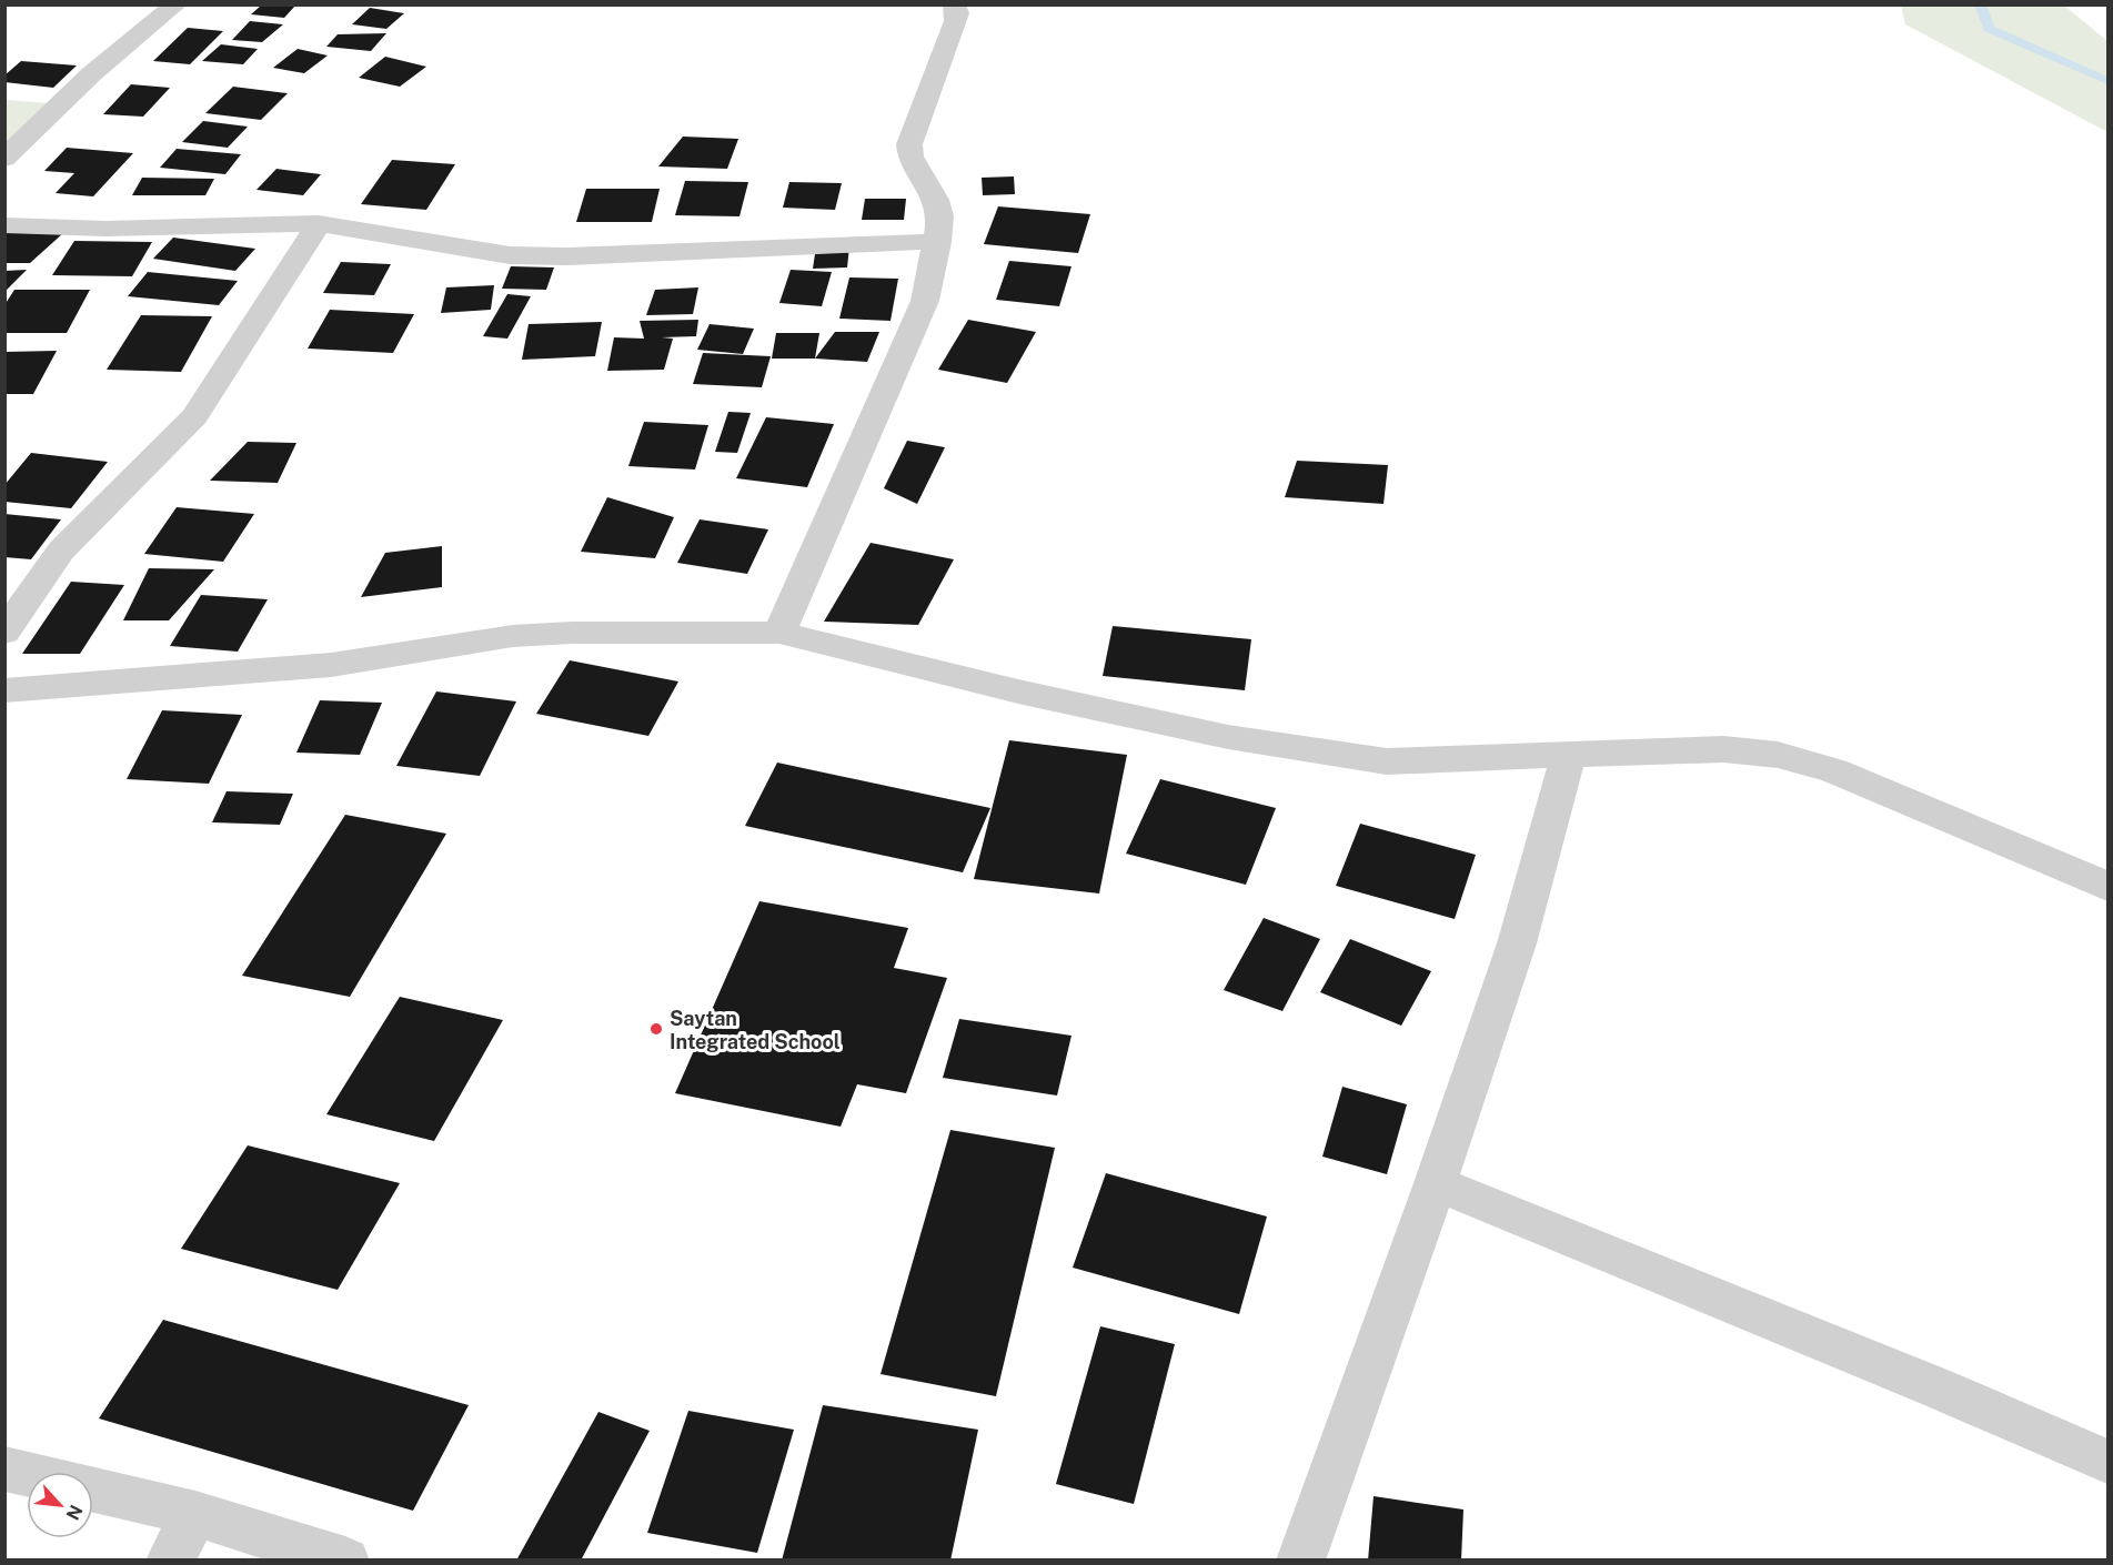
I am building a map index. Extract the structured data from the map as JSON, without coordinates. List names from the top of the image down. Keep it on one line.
{"places":["Saytan Integrated School"],"north":"bottom right"}
